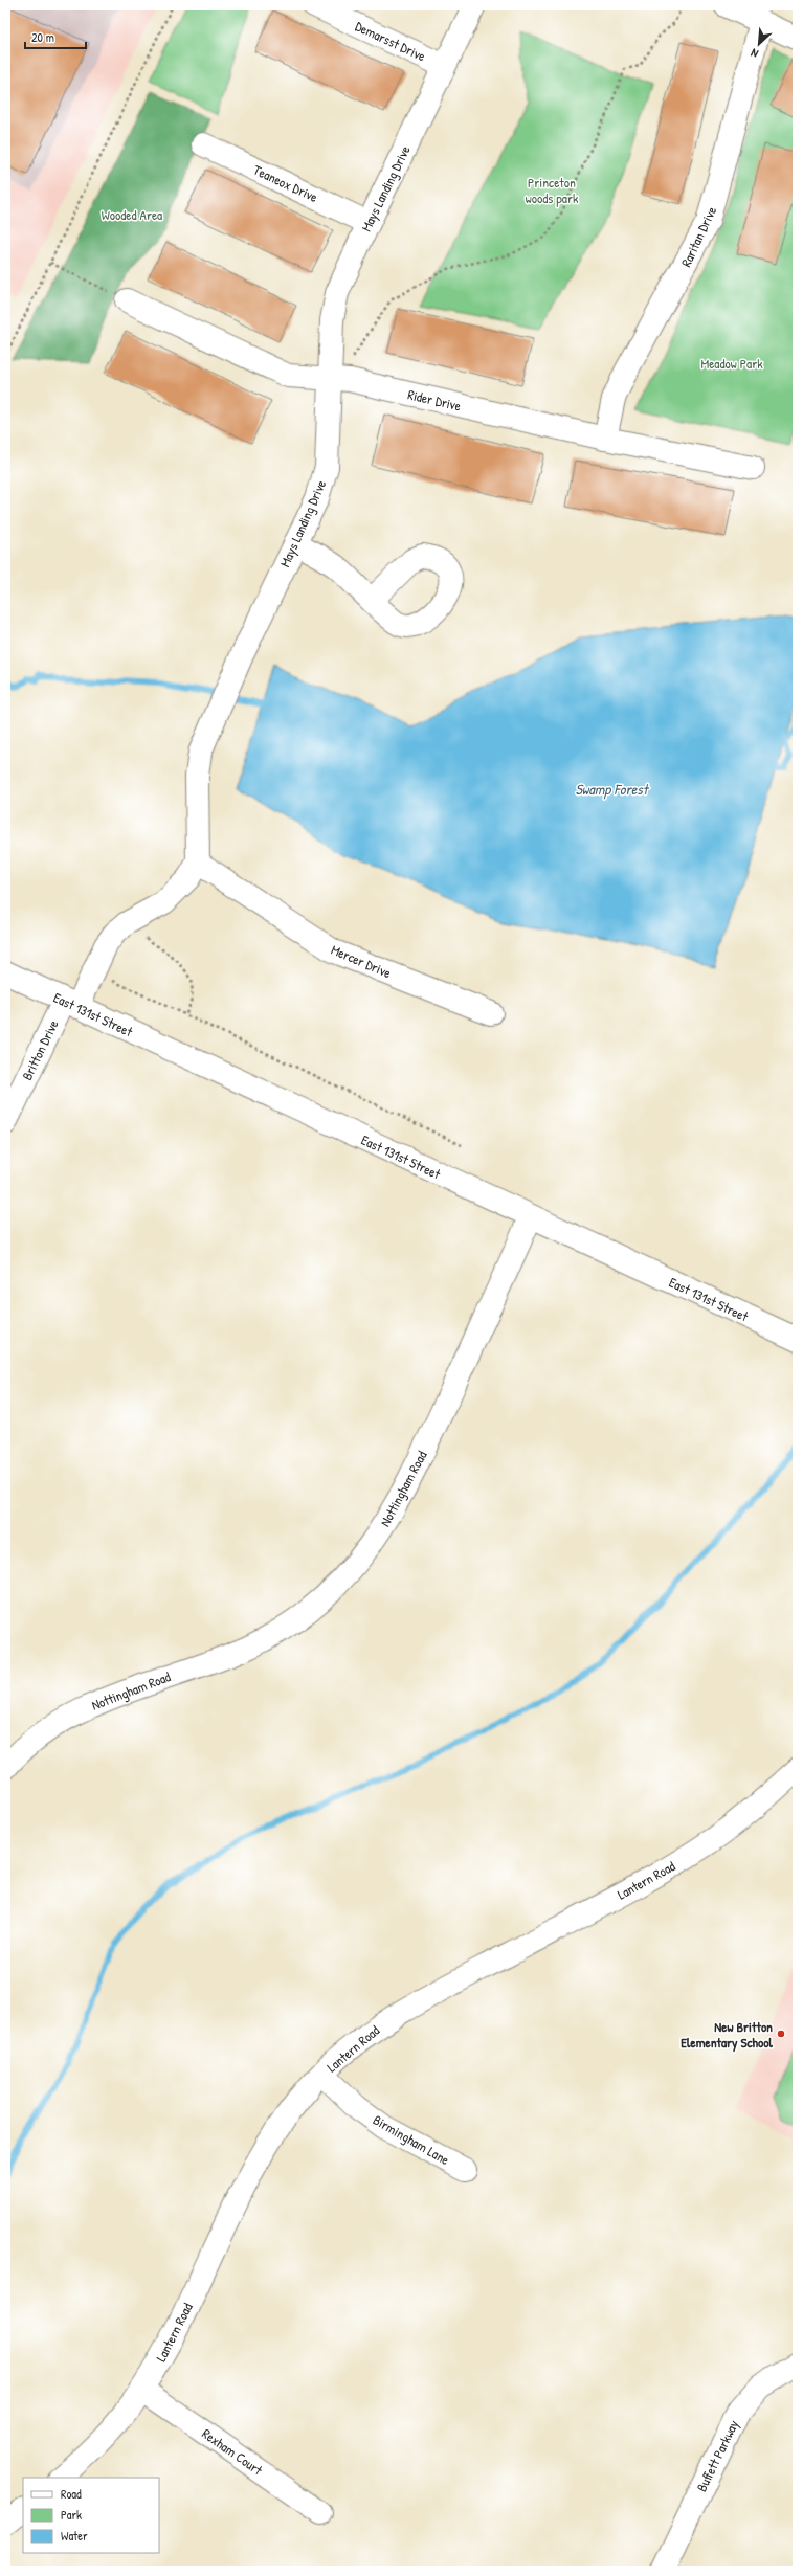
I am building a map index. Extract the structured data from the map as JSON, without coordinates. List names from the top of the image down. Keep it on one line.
{"streets":{"street":["Demarsst Drive","Teaneox Drive","Mays Landing Drive","Raritan Drive","Rider Drive","Mercer Drive","East 131st Street","Britton Drive","Nottingham Road","Lantern Road","Birmingham Lane","Rexham Court","Buffett Parkway"]},"crossings":[["Demarsst Drive","Mays Landing Drive"],["Teaneox Drive","Mays Landing Drive"],["Mays Landing Drive","Rider Drive"],["Mays Landing Drive","Mercer Drive"],["Raritan Drive","Rider Drive"],["East 131st Street","Britton Drive"],["East 131st Street","Nottingham Road"],["Lantern Road","Birmingham Lane"],["Lantern Road","Rexham Court"]],"water":["Swamp Forest"],"parks":["Princeton woods park","Wooded Area","Meadow Park"],"places":["New Britton Elementary School"],"legend":["Road","Park","Water"],"scale_bar":"20 m","north":"bottom left"}
